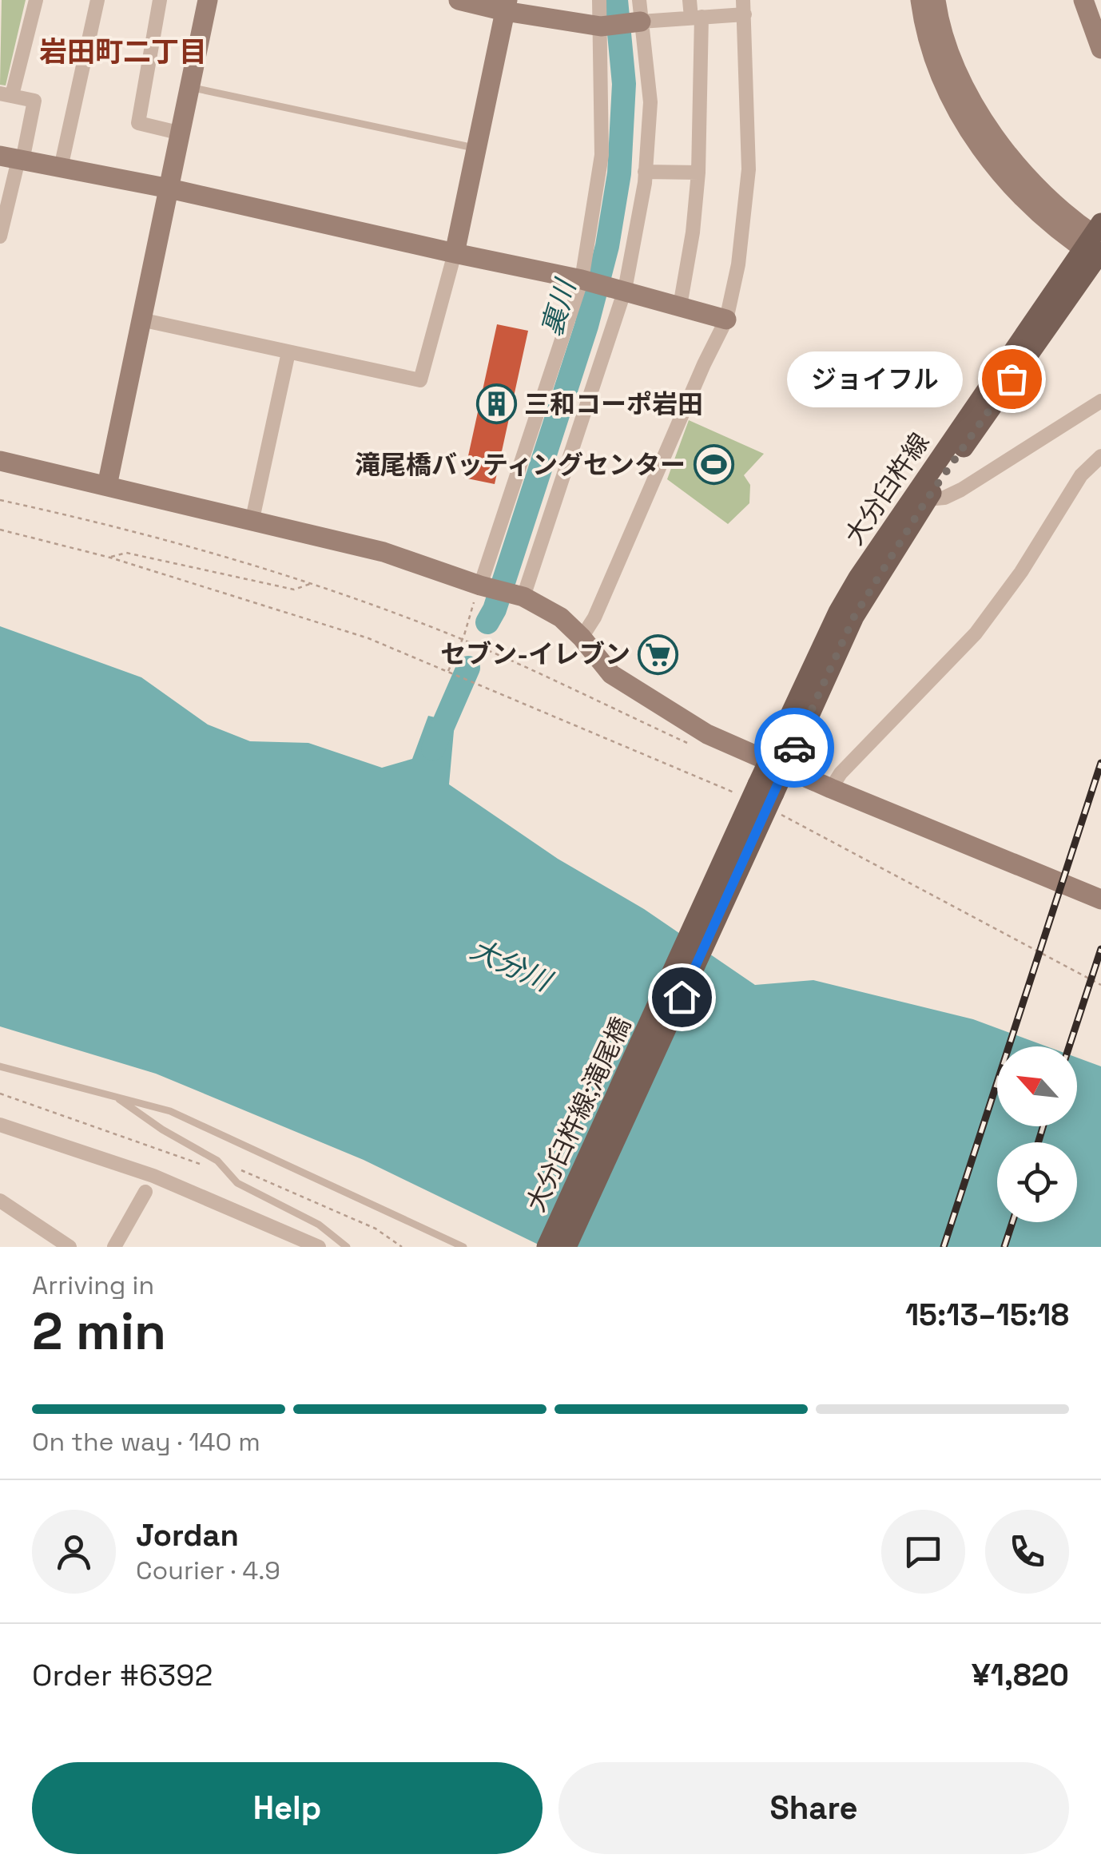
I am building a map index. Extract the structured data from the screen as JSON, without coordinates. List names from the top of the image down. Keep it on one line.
{"streets":{"main road":["大分臼杵線","大分臼杵線;滝尾橋"]},"districts":["岩田町二丁目"],"water":["裏川","大分川"],"places":{"other":["ジョイフル"],"building":["三和コーポ岩田"],"sports":["滝尾橋バッティングセンター"],"supermarket":["セブン-イレブン"]},"north":"top left","page":{"bubble":"ジョイフル","heading":["2 min","Arriving in","15:13–15:18"],"panel":["Jordan","Courier · 4.9","Order #6392","¥1,820"],"bar":"On the way · 140 m","buttons":["Help","Share"]}}
